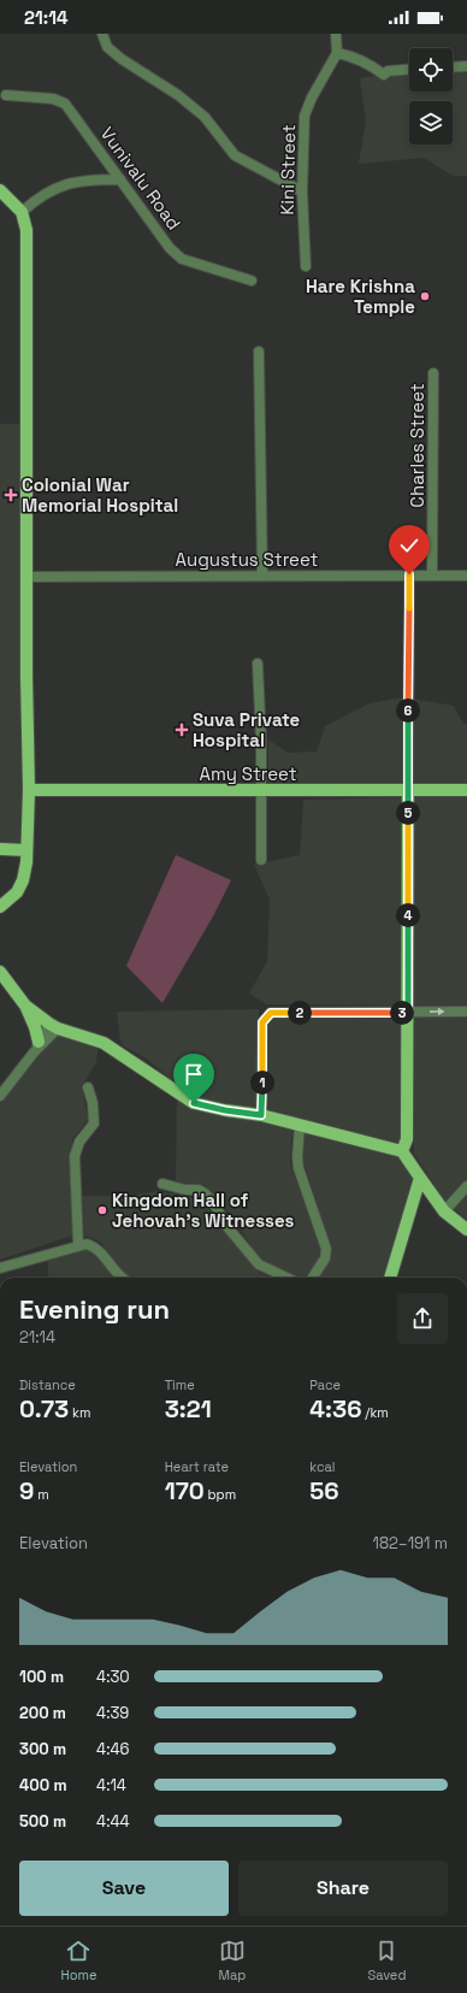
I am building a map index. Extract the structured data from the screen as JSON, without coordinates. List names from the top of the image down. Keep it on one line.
{"streets":{"main road":["Amy Street"],"street":["Kini Street","Vunivalu Road","Charles Street","Augustus Street"]},"crossings":[["Charles Street","Augustus Street"]],"places":{"other":["Hare Krishna Temple","Kingdom Hall of Jehovah's Witnesses"],"health":["Colonial War Memorial Hospital","Suva Private Hospital"]},"page":{"status":"21:14","pins":["6","5","4","2","3","1"],"heading":["Evening run","21:14"],"stats":[["Distance","0.73 km"],["Time","3:21"],["Pace","4:36 /km"],["Elevation","9 m"],["Heart rate","170 bpm"],["kcal","56"]],"chart":["Elevation","182–191 m"],"list":[{"name":"100 m","note":"4:30"},{"name":"200 m","note":"4:39"},{"name":"300 m","note":"4:46"},{"name":"400 m","note":"4:14"},{"name":"500 m","note":"4:44"}],"buttons":["Save","Share"],"tabs":["Home","Map","Saved"]}}
